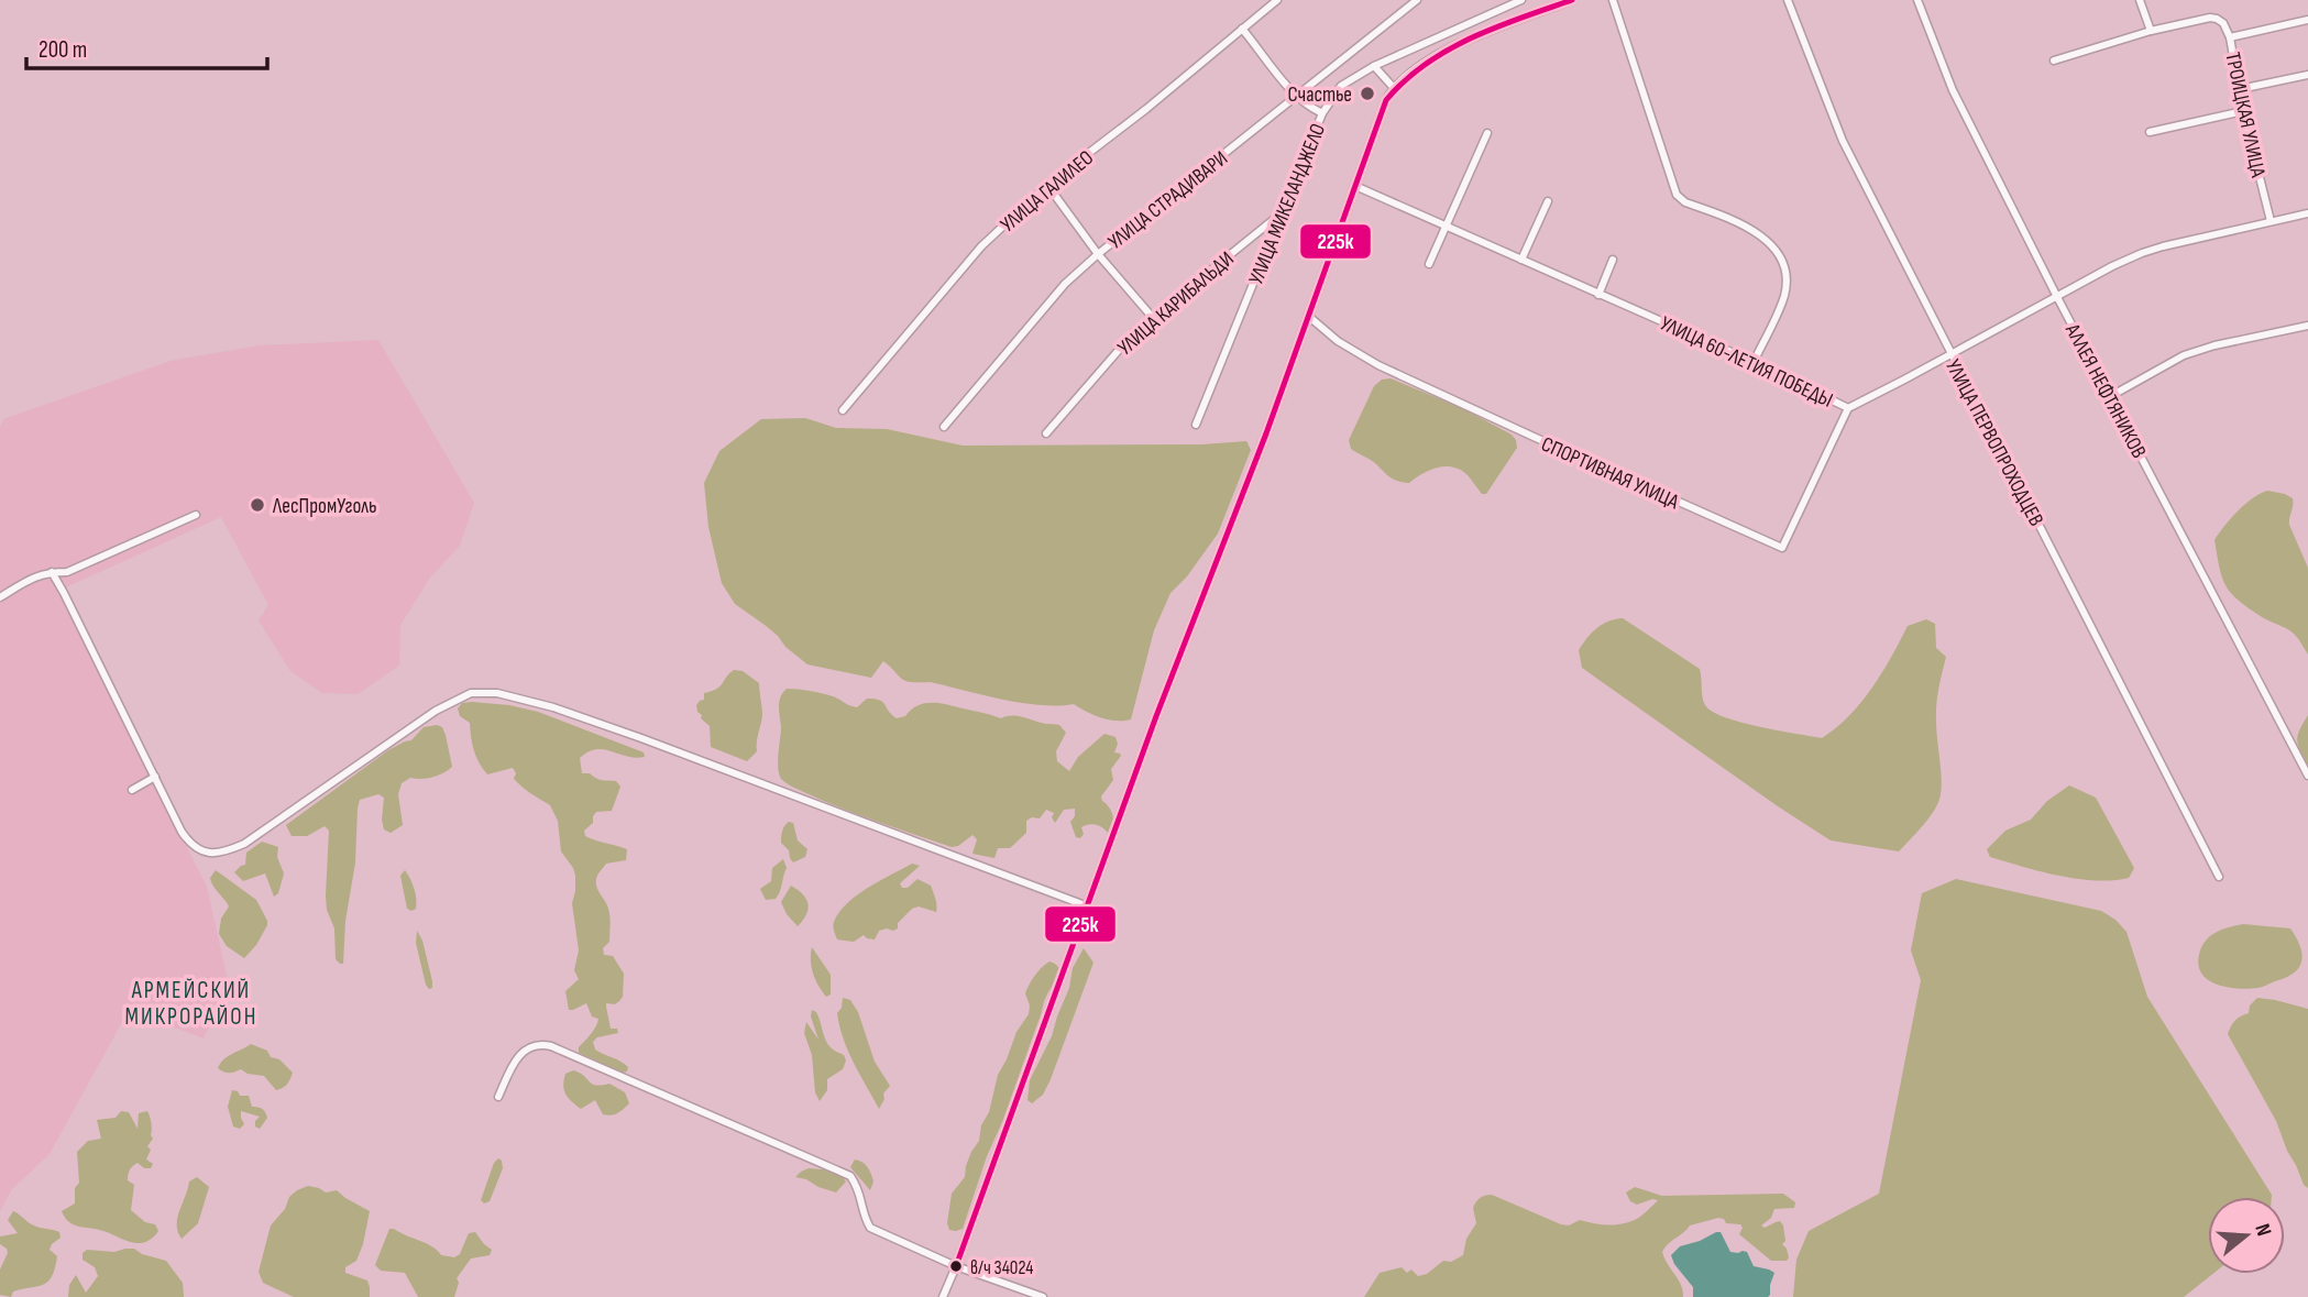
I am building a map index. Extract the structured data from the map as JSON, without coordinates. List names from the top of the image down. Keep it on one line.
{"streets":{"street":["ТРОИЦКАЯ УЛИЦА","УЛИЦА ГАЛИЛЕО","УЛИЦА СТРАДИВАРИ","УЛИЦА МИКЕЛАНДЖЕЛО","УЛИЦА КАРИБАЛЬДИ","УЛИЦА 60-ЛЕТИЯ ПОБЕДЫ","АЛЛЕЯ НЕФТЯНИКОВ","УЛИЦА ПЕРВОПРОХОДЦЕВ","СПОРТИВНАЯ УЛИЦА"]},"crossings":[["ТРОИЦКАЯ УЛИЦА","УЛИЦА 60-ЛЕТИЯ ПОБЕДЫ"],["УЛИЦА МИКЕЛАНДЖЕЛО","УЛИЦА КАРИБАЛЬДИ"],["УЛИЦА 60-ЛЕТИЯ ПОБЕДЫ","АЛЛЕЯ НЕФТЯНИКОВ"],["УЛИЦА 60-ЛЕТИЯ ПОБЕДЫ","УЛИЦА ПЕРВОПРОХОДЦЕВ"],["УЛИЦА 60-ЛЕТИЯ ПОБЕДЫ","СПОРТИВНАЯ УЛИЦА"]],"districts":["АРМЕЙСКИЙ МИКРОРАЙОН"],"places":["Счастье","ЛесПромУголь","в/ч 34024"],"lines":["transit line 225к"],"scale_bar":"200 m","north":"right"}
